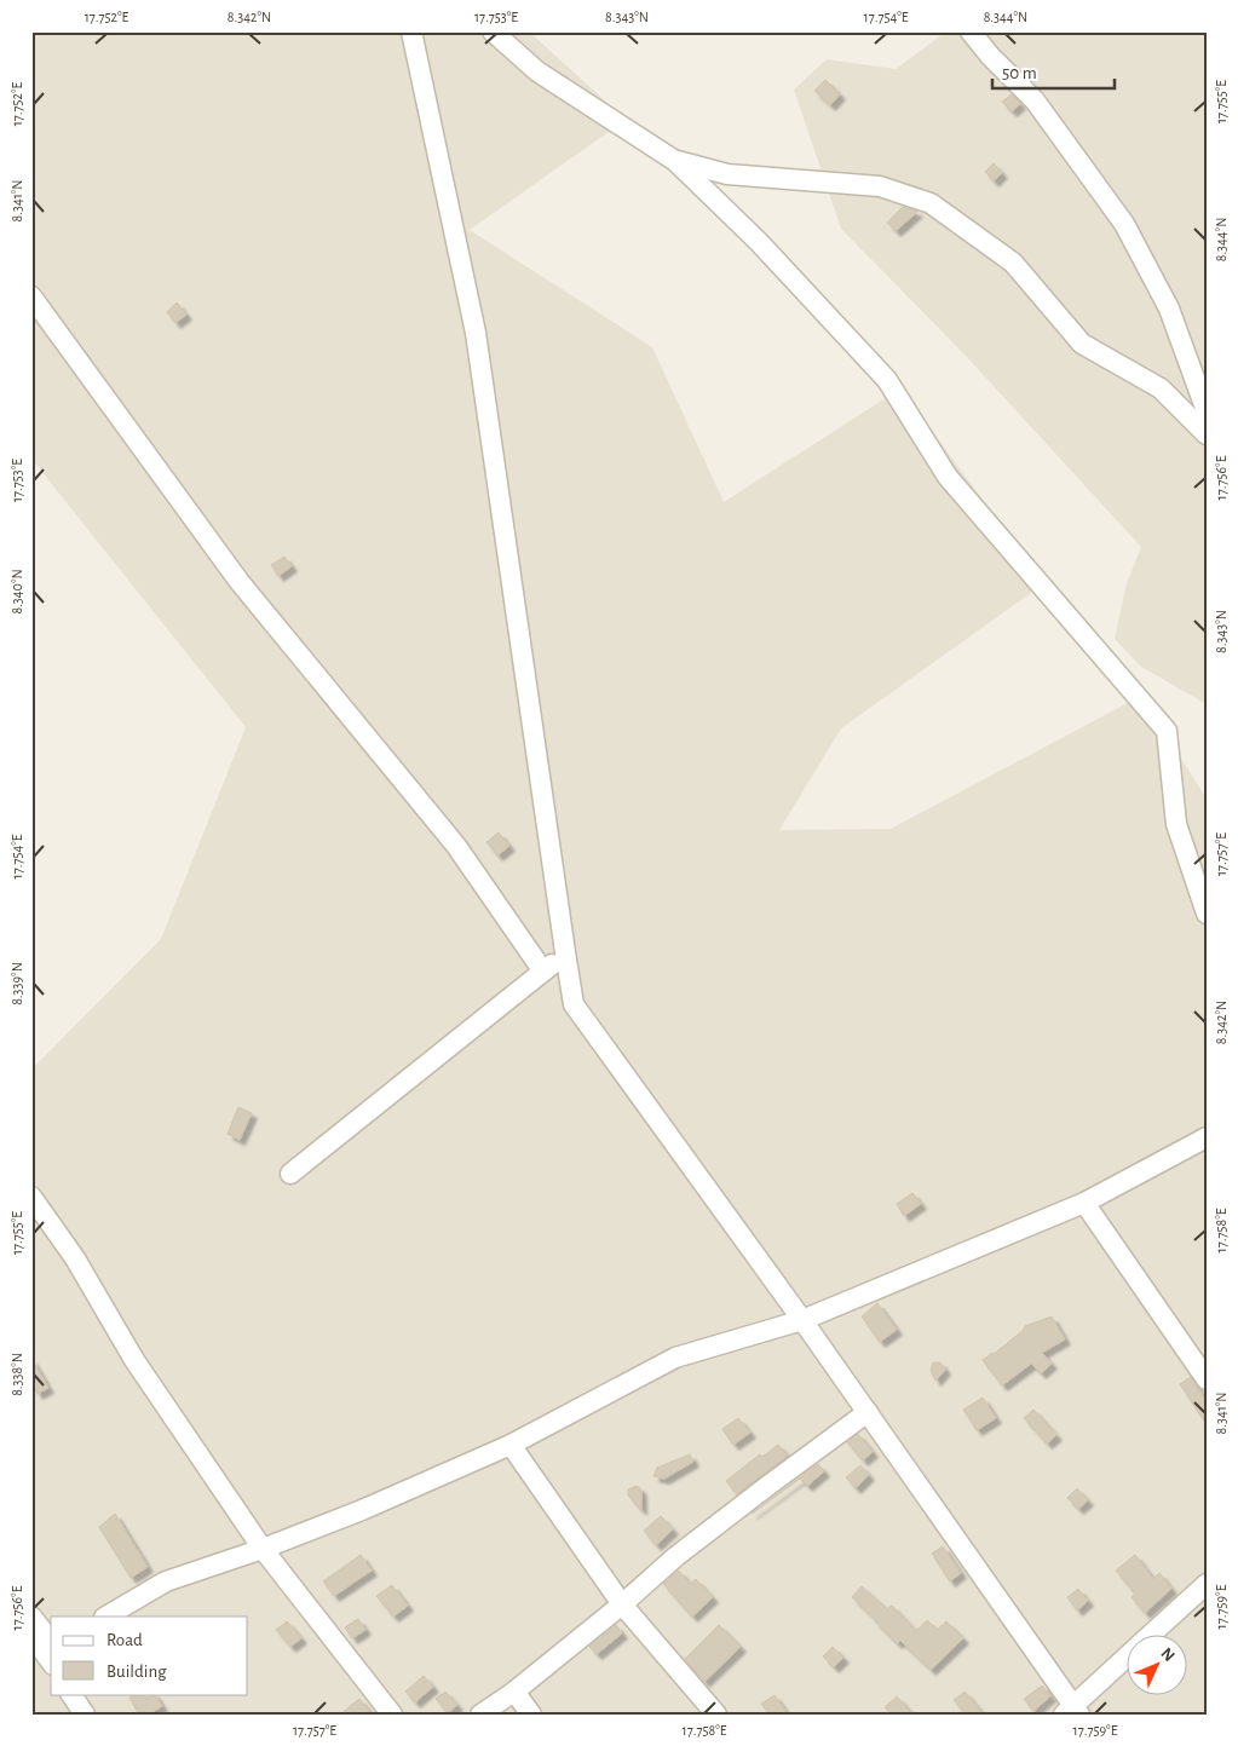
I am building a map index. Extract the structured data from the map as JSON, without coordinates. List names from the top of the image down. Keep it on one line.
{"legend":["Road","Building"],"scale_bar":"50 m","north":"top right","coordinates":["17.752°E","8.342°N","17.753°E","8.343°N","17.754°E","8.344°N","17.755°E","8.341°N","17.756°E","8.340°N","17.757°E","8.339°N","17.758°E","8.338°N","17.759°E"]}
